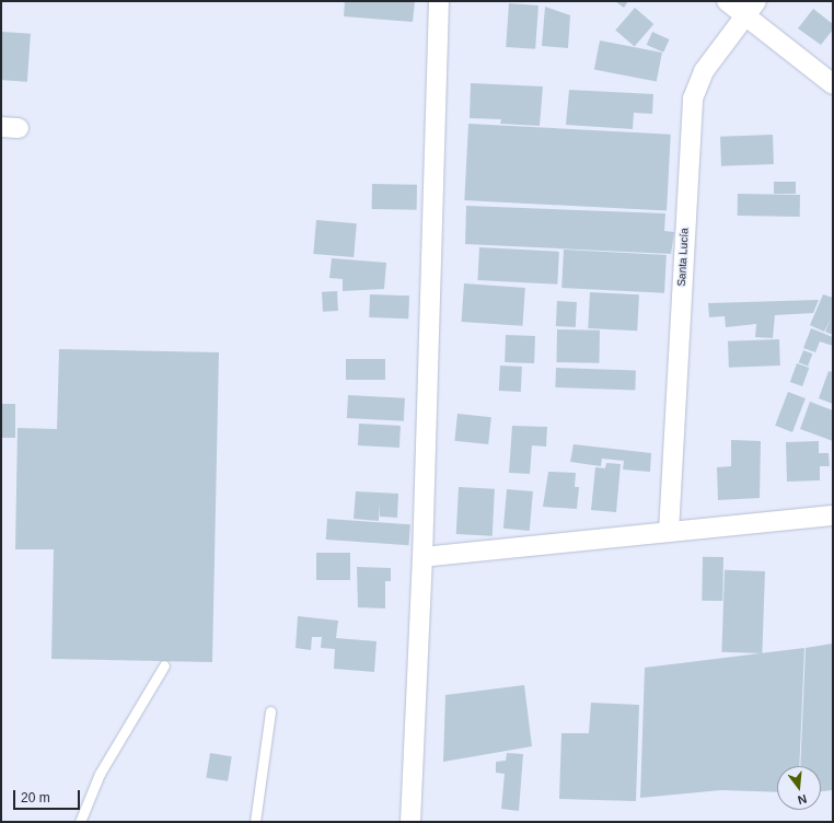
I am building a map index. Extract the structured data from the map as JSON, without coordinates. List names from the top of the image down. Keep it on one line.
{"streets":{"street":["Santa Lucía"]},"scale_bar":"20 m","north":"bottom"}
